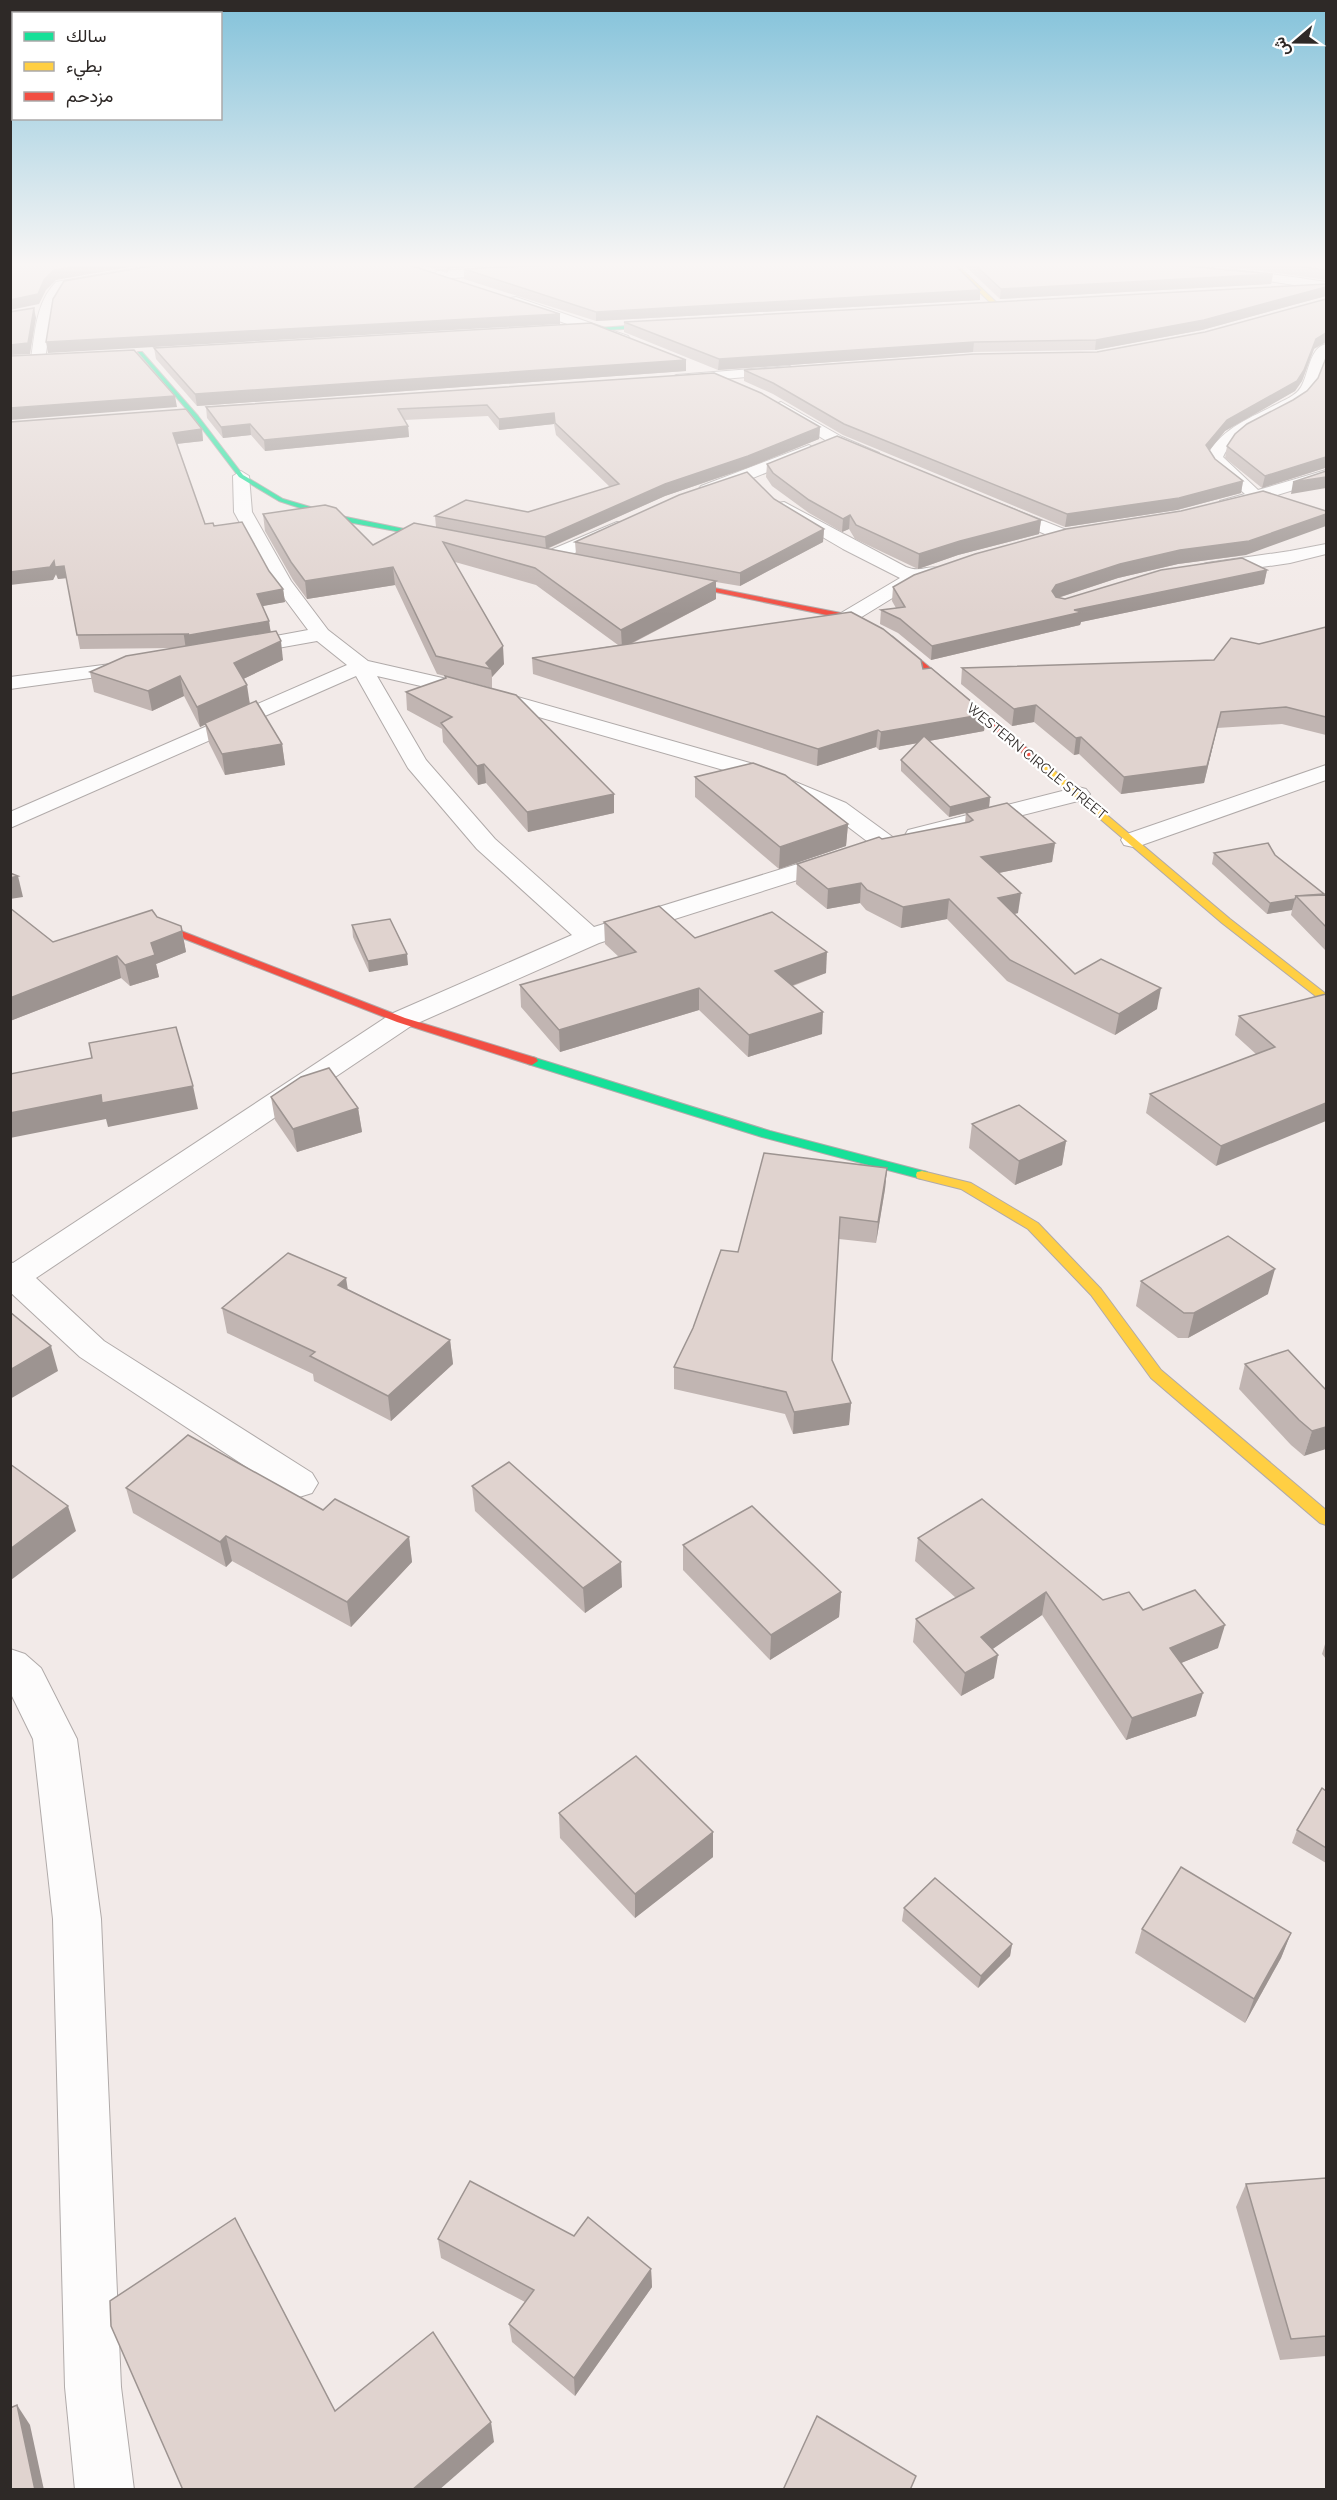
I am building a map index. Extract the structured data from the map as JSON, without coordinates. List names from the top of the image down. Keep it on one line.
{"streets":{"street":["WESTERN CIRCLE STREET"]},"legend":["سالك","بطيء","مزدحم"],"north":"left"}
